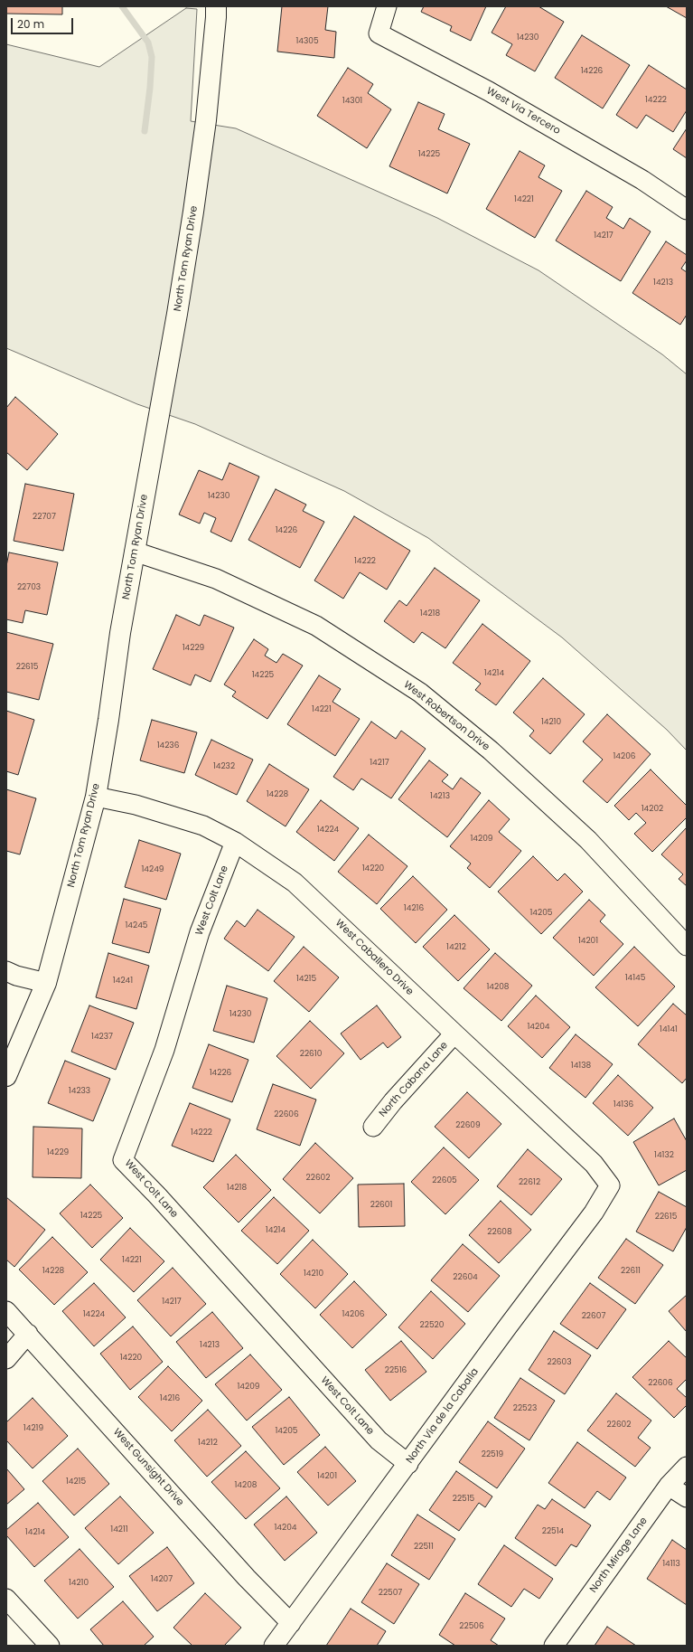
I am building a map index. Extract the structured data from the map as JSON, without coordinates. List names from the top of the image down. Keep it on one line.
{"streets":{"street":["West Via Tercero","North Tom Ryan Drive","West Robertson Drive","West Colt Lane","West Caballero Drive","North Cabana Lane","North Via de la Caballa","West Gunsight Drive","North Mirage Lane"]},"crossings":[["North Tom Ryan Drive","West Robertson Drive"],["North Tom Ryan Drive","West Caballero Drive"],["West Colt Lane","West Caballero Drive"],["West Colt Lane","North Via de la Caballa"],["West Caballero Drive","North Cabana Lane"],["West Caballero Drive","North Via de la Caballa"],["North Via de la Caballa","West Gunsight Drive"]],"house_numbers":["14230","14305","14226","14222","14301","14225","14221","14217","14213","14230","22707","14226","14222","22703","14218","14229","22615","14214","14225","14221","14210","14236","14206","14217","14232","14228","14213","14202","14224","14209","14220","14249","14216","14205","14245","14201","14212","14145","14215","14241","14208","14230","14204","14141","14237","22610","14138","14226","14233","14136","22606","22609","14222","14229","14132","22602","22605","22612","14218","22601","14225","22615","14214","22608","14221","14228","22611","14210","22604","14217","14224","14206","22607","22520","14213","14220","22603","22516","22606","14209","14216","22523","22602","14219","14205","14212","22519","14201","14215","14208","22515","14204","14211","22514","14214","22511","14113","14207","14210","22507","22506"],"scale_bar":"20 m"}
